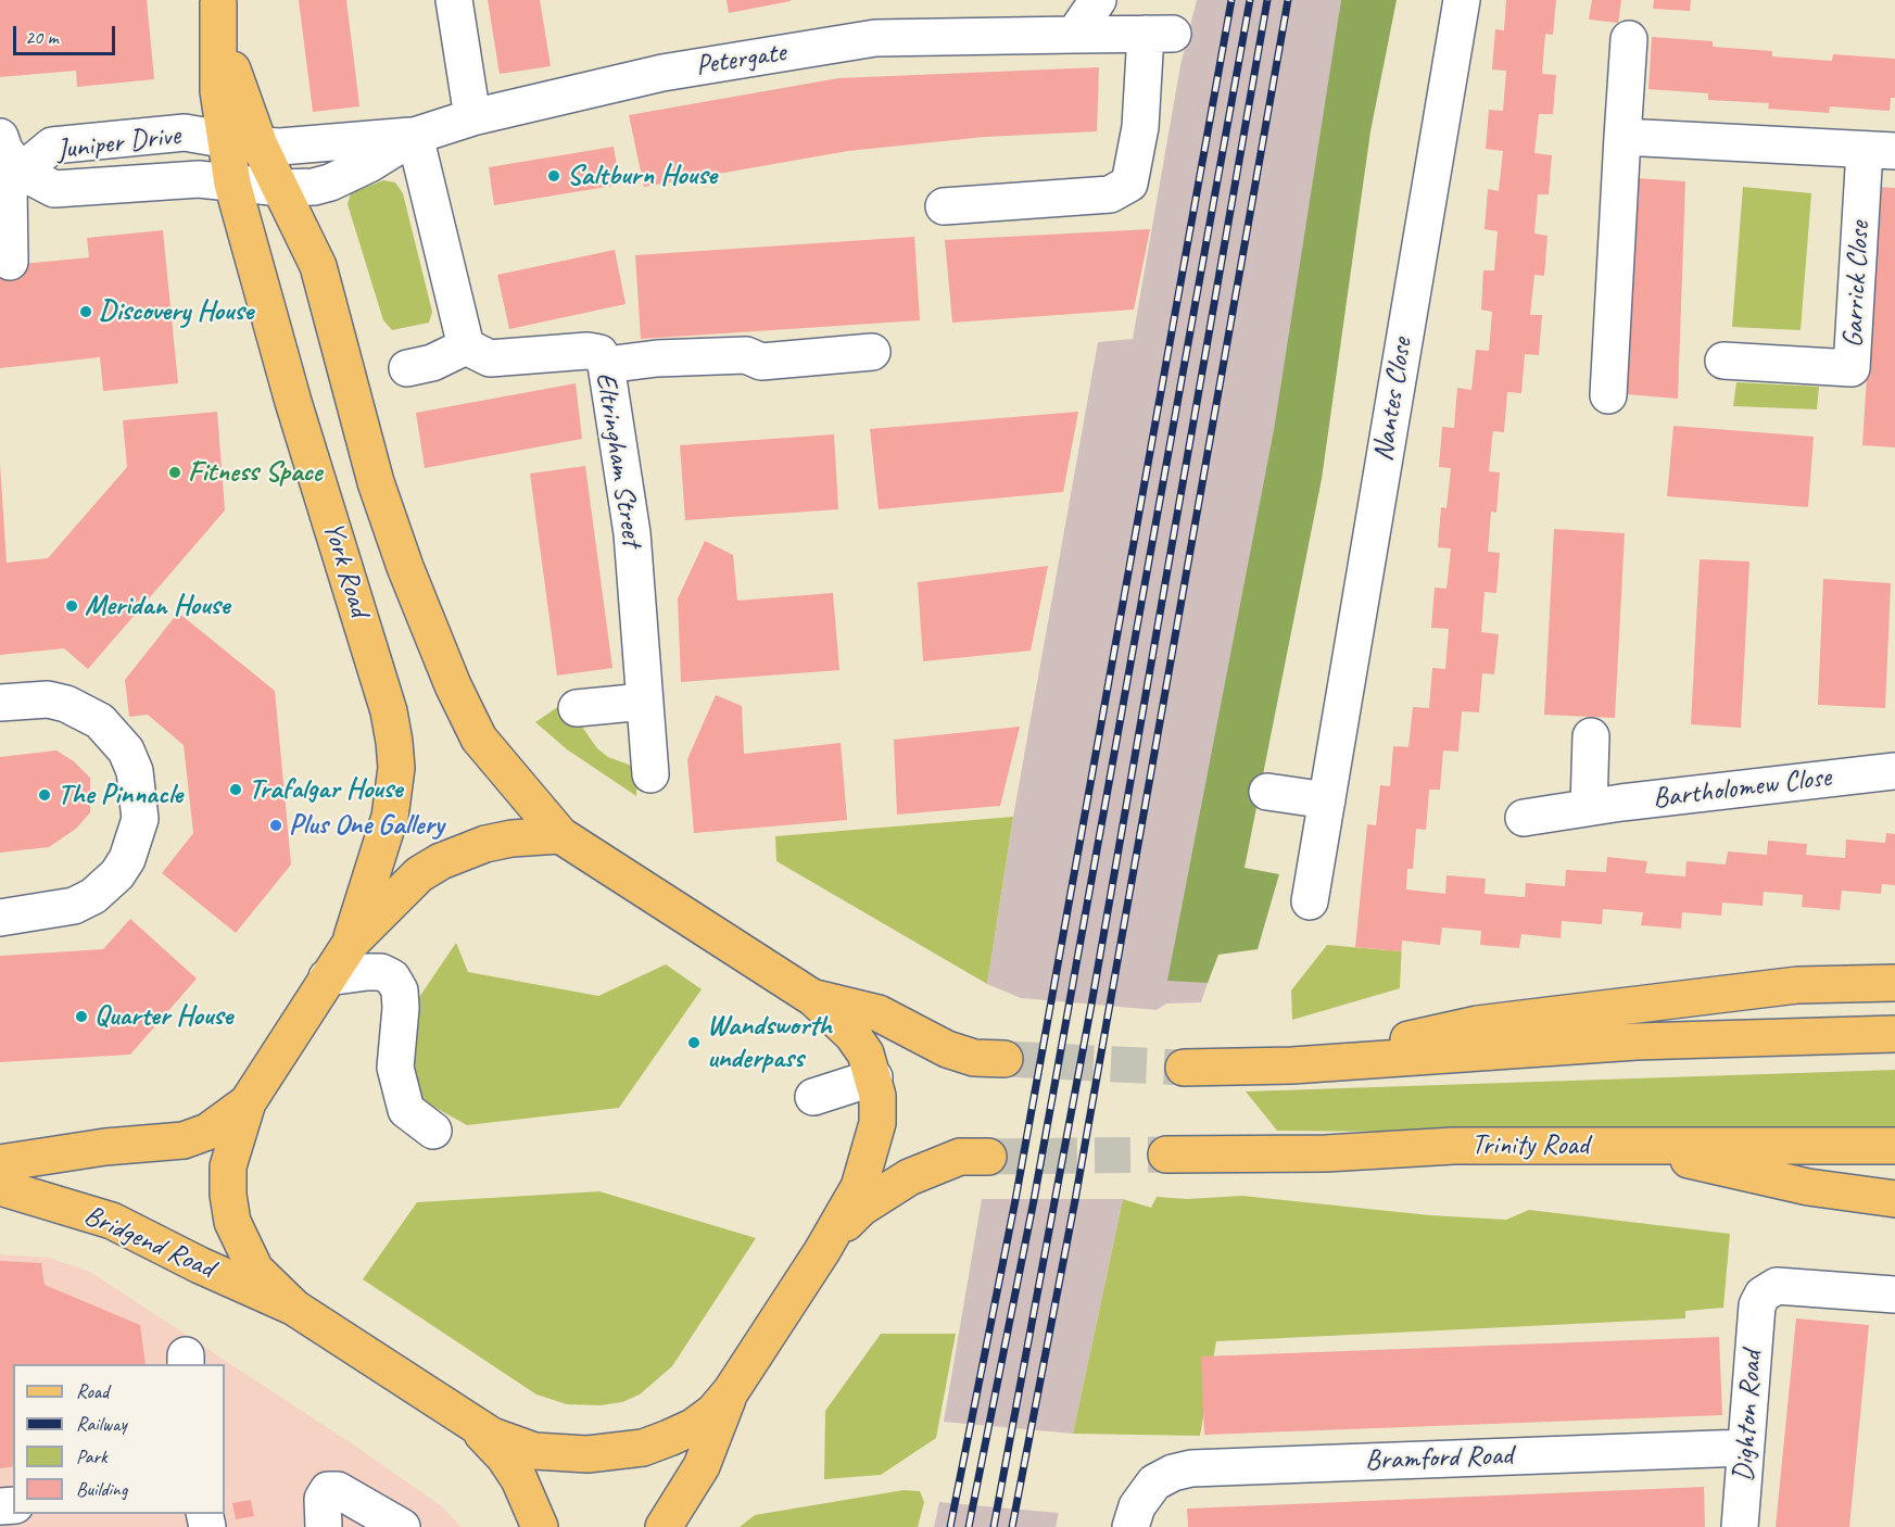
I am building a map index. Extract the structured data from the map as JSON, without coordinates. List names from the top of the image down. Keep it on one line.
{"streets":{"main road":["York Road","Trinity Road","Bridgend Road"],"street":["Petergate","Juniper Drive","Garrick Close","Nantes Close","Eltringham Street","Bartholomew Close","Dighton Road","Bramford Road"]},"crossings":[["Petergate","Juniper Drive"],["Petergate","York Road"],["Juniper Drive","York Road"],["Dighton Road","Bramford Road"]],"places":["Saltburn House","Discovery House","Fitness Space","Meridan House","Trafalgar House","The Pinnacle","Plus One Gallery","Quarter House","Wandsworth underpass"],"legend":["Road","Railway","Park","Building"],"scale_bar":"20 m"}
